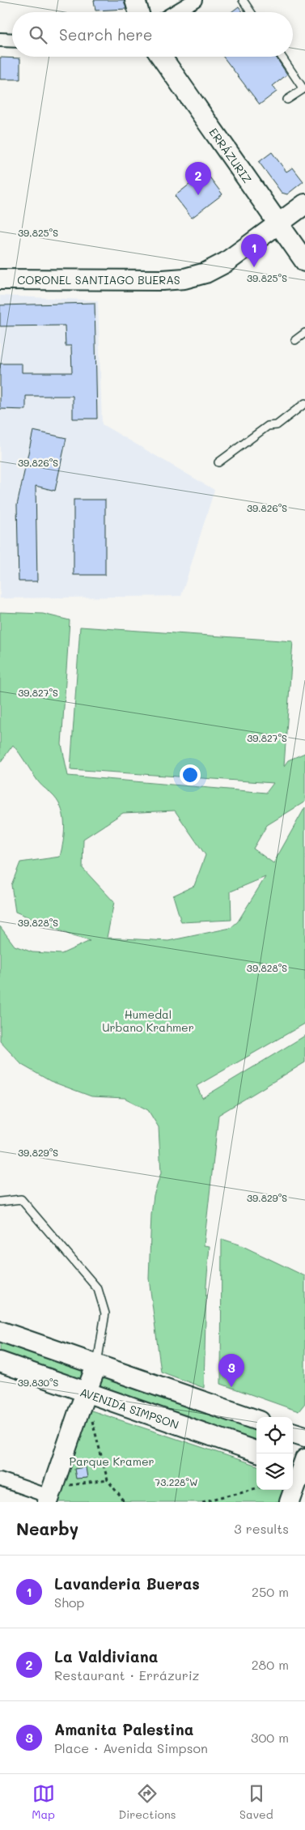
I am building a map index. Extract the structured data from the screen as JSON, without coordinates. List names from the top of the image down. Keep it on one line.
{"streets":{"main road":["ERRÁZURIZ","CORONEL SANTIAGO BUERAS","AVENIDA SIMPSON"]},"crossings":[["ERRÁZURIZ","CORONEL SANTIAGO BUERAS"]],"parks":["Humedal Urbano Krahmer","Parque Kramer"],"page":{"search":"Search here","pins":["2","1","3"],"heading":["Nearby","3 results"],"list":[{"mark":"1","name":"Lavanderia Bueras","note":"Shop","value":"250 m"},{"mark":"2","name":"La Valdiviana","note":"Restaurant · Errázuriz","value":"280 m"},{"mark":"3","name":"Amanita Palestina","note":"Place · Avenida Simpson","value":"300 m"}],"nav":["Map","Directions","Saved"]},"coordinates":["39.825°S","39.826°S","39.827°S","39.828°S","39.829°S","39.830°S","73.228°W"]}
